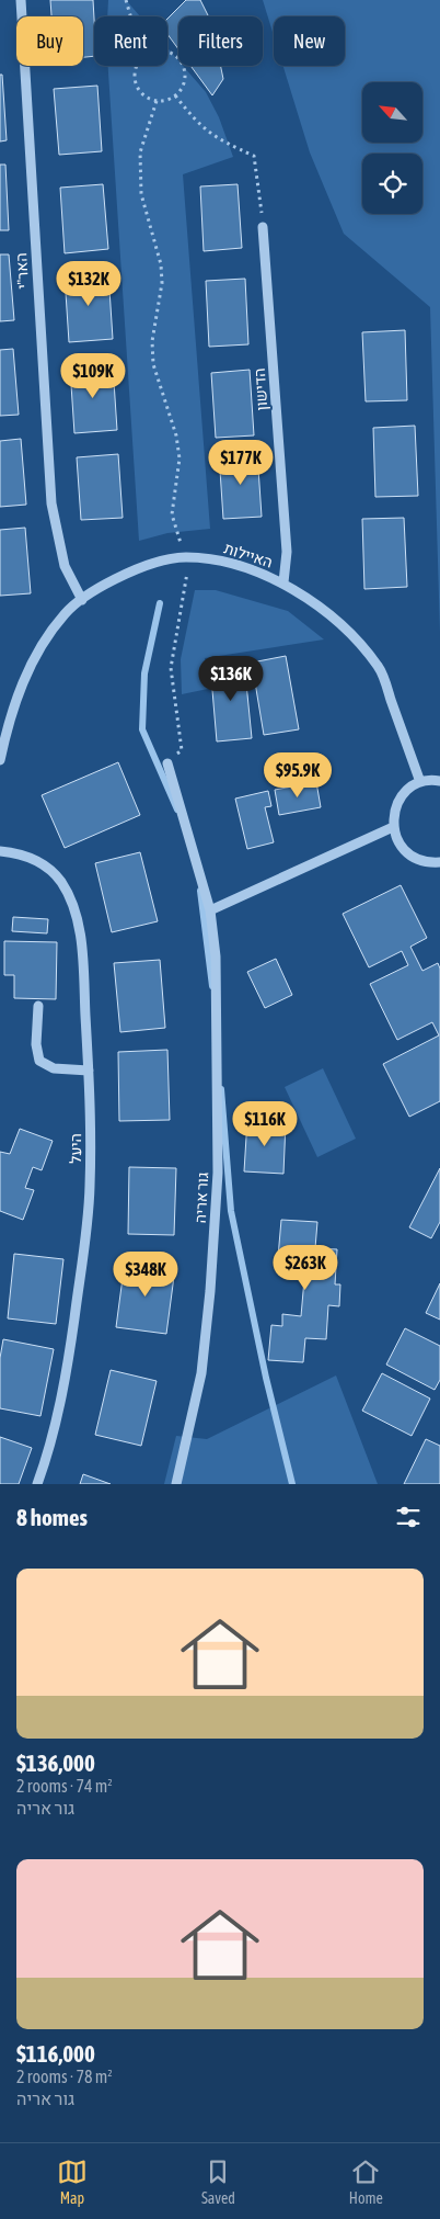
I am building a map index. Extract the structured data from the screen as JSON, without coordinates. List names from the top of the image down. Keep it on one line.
{"streets":{"street":["האר\"י","הדישון","האיילות","היעל","גור אריה"]},"crossings":[["האר\"י","האיילות"],["הדישון","האיילות"]],"north":"top left","page":{"chip":["Buy","Rent","Filters","New"],"price":["$132K","$109K","$177K","$136K","$95.9K","$116K","$263K","$348K"],"heading":"8 homes","list":[{"name":"$136,000","note":"2 rooms · 74 m² · גור אריה"},{"name":"$116,000","note":"2 rooms · 78 m² · גור אריה"}],"tabs":["Map","Saved","Home"]}}
